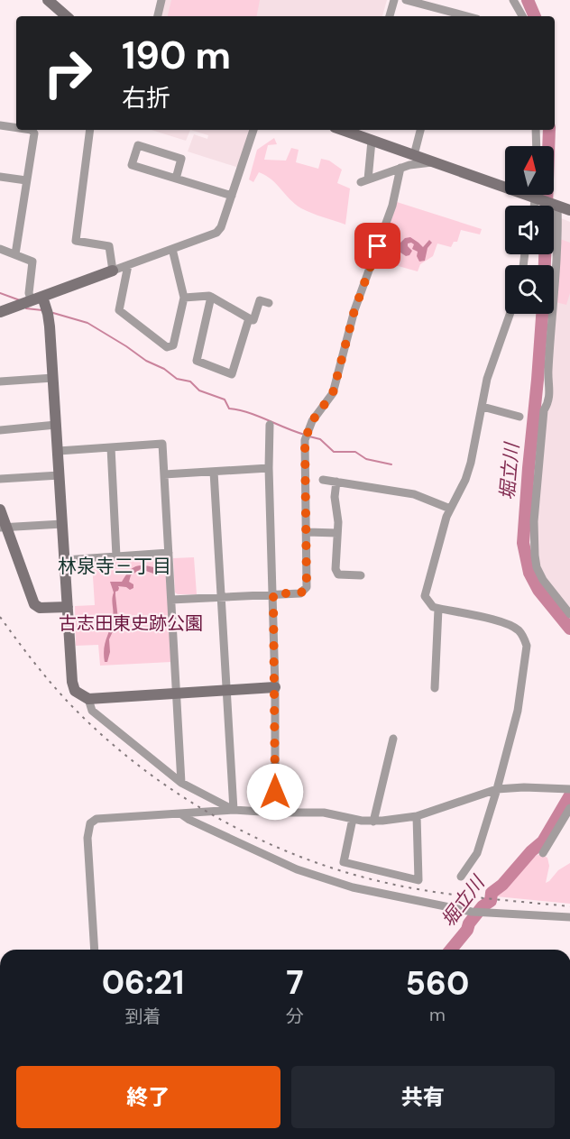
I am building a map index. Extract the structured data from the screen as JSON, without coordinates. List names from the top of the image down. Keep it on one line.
{"districts":["林泉寺三丁目"],"water":["堀立川"],"parks":["古志田東史跡公園"],"north":"top","page":{"turn":["190 m","右折"],"eta":["06:21","到着","7","分","560","m"],"buttons":["終了","共有"]}}
